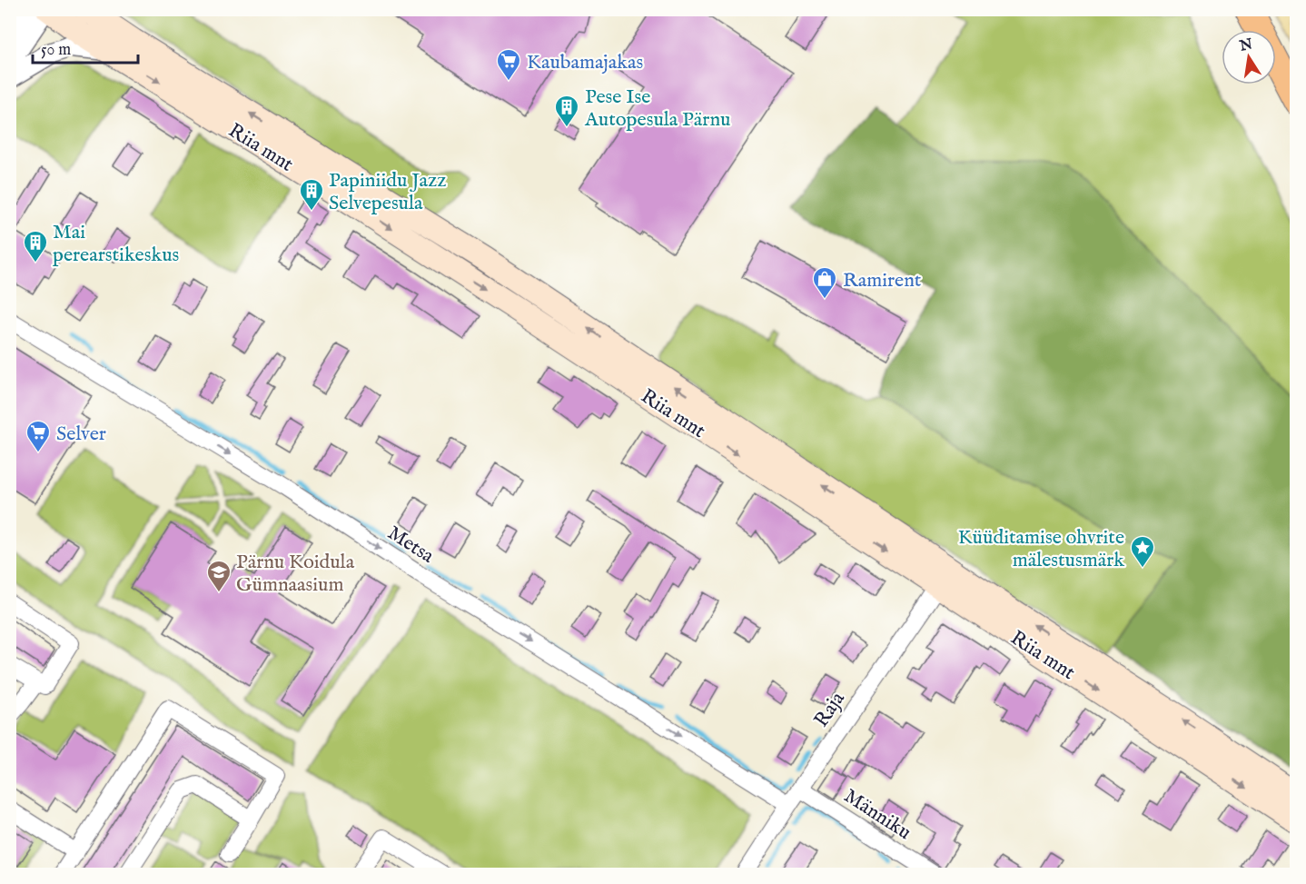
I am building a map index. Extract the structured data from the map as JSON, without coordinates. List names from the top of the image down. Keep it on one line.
{"streets":{"main road":["Riia mnt"],"street":["Metsa","Raja","Männiku"]},"crossings":[["Riia mnt","Raja"],["Metsa","Raja"],["Raja","Männiku"]],"one_way":["Metsa"],"places":{"supermarket":["Kaubamajakas","Selver"],"building":["Pese Ise Autopesula Pärnu","Papiniidu Jazz Selvepesula","Mai perearstikeskus"],"shop":["Ramirent"],"place":["Küüditamise ohvrite mälestusmärk"],"school or university":["Pärnu Koidula Gümnaasium"]},"scale_bar":"50 m","north":"top"}
